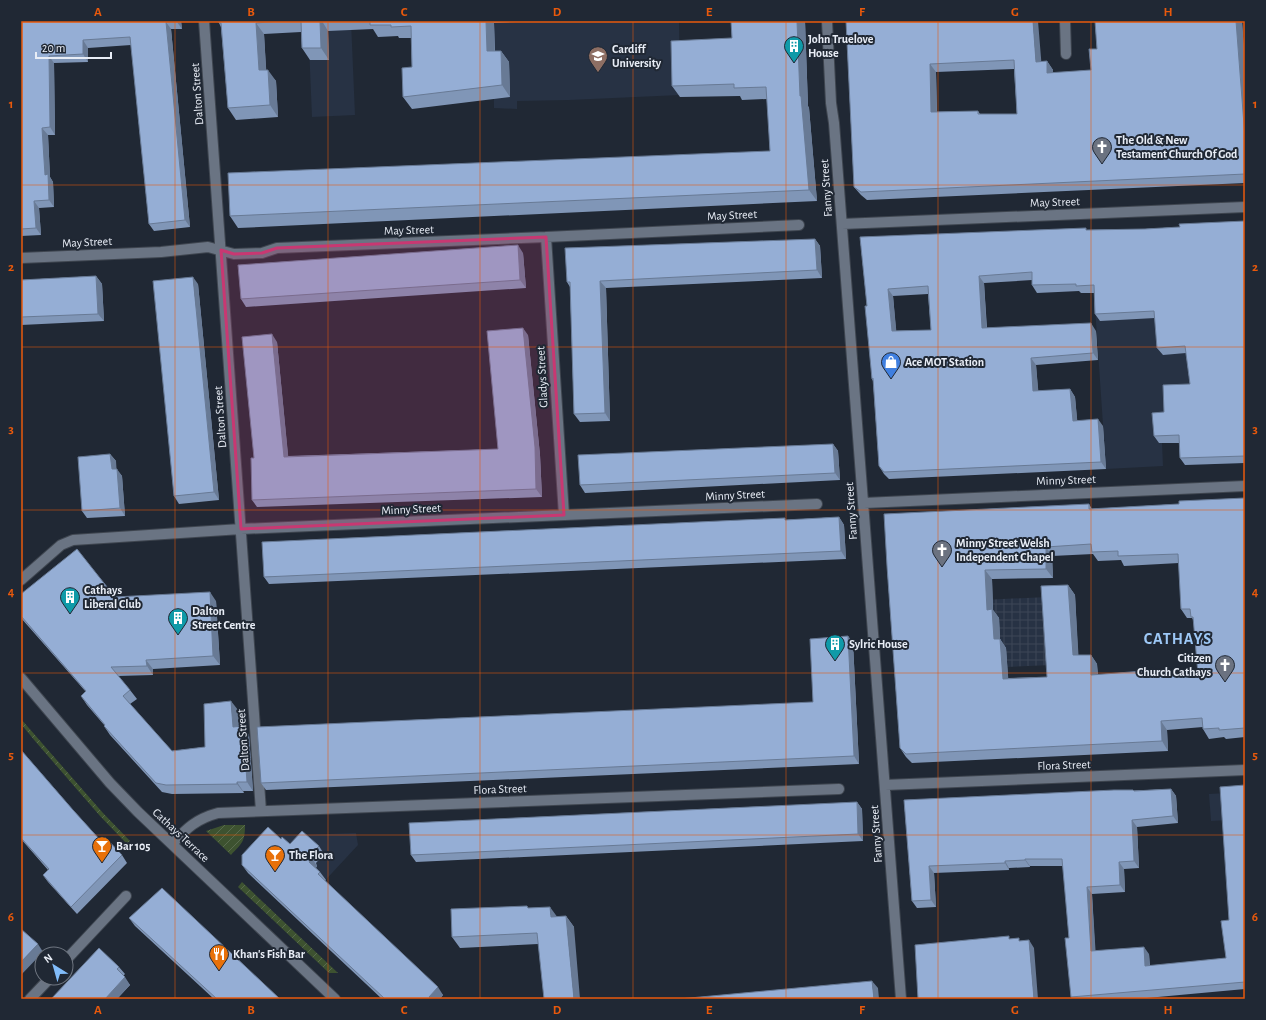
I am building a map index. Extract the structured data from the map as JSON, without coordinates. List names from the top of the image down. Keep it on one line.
{"streets":{"street":["Dalton Street","Fanny Street","May Street","Gladys Street","Minny Street","Flora Street","Cathays Terrace"]},"crossings":[["Dalton Street","May Street"],["Dalton Street","Minny Street"],["Dalton Street","Flora Street"],["Fanny Street","May Street"],["Fanny Street","Minny Street"],["Fanny Street","Flora Street"],["May Street","Gladys Street"],["Gladys Street","Minny Street"],["Flora Street","Cathays Terrace"]],"districts":["CATHAYS"],"places":{"building":["John Truelove House","Cathays Liberal Club","Dalton Street Centre","Sylric House"],"school or university":["Cardiff University"],"church":["The Old & New Testament Church Of God","Minny Street Welsh Independent Chapel","Citizen Church Cathays"],"shop":["Ace MOT Station"],"bar":["Bar 105","The Flora"],"restaurant":["Khan's Fish Bar"]},"scale_bar":"20 m","north":"top left","grid":{"columns":["A","B","C","D","E","F","G","H"],"rows":["1","2","3","4","5","6"]}}
